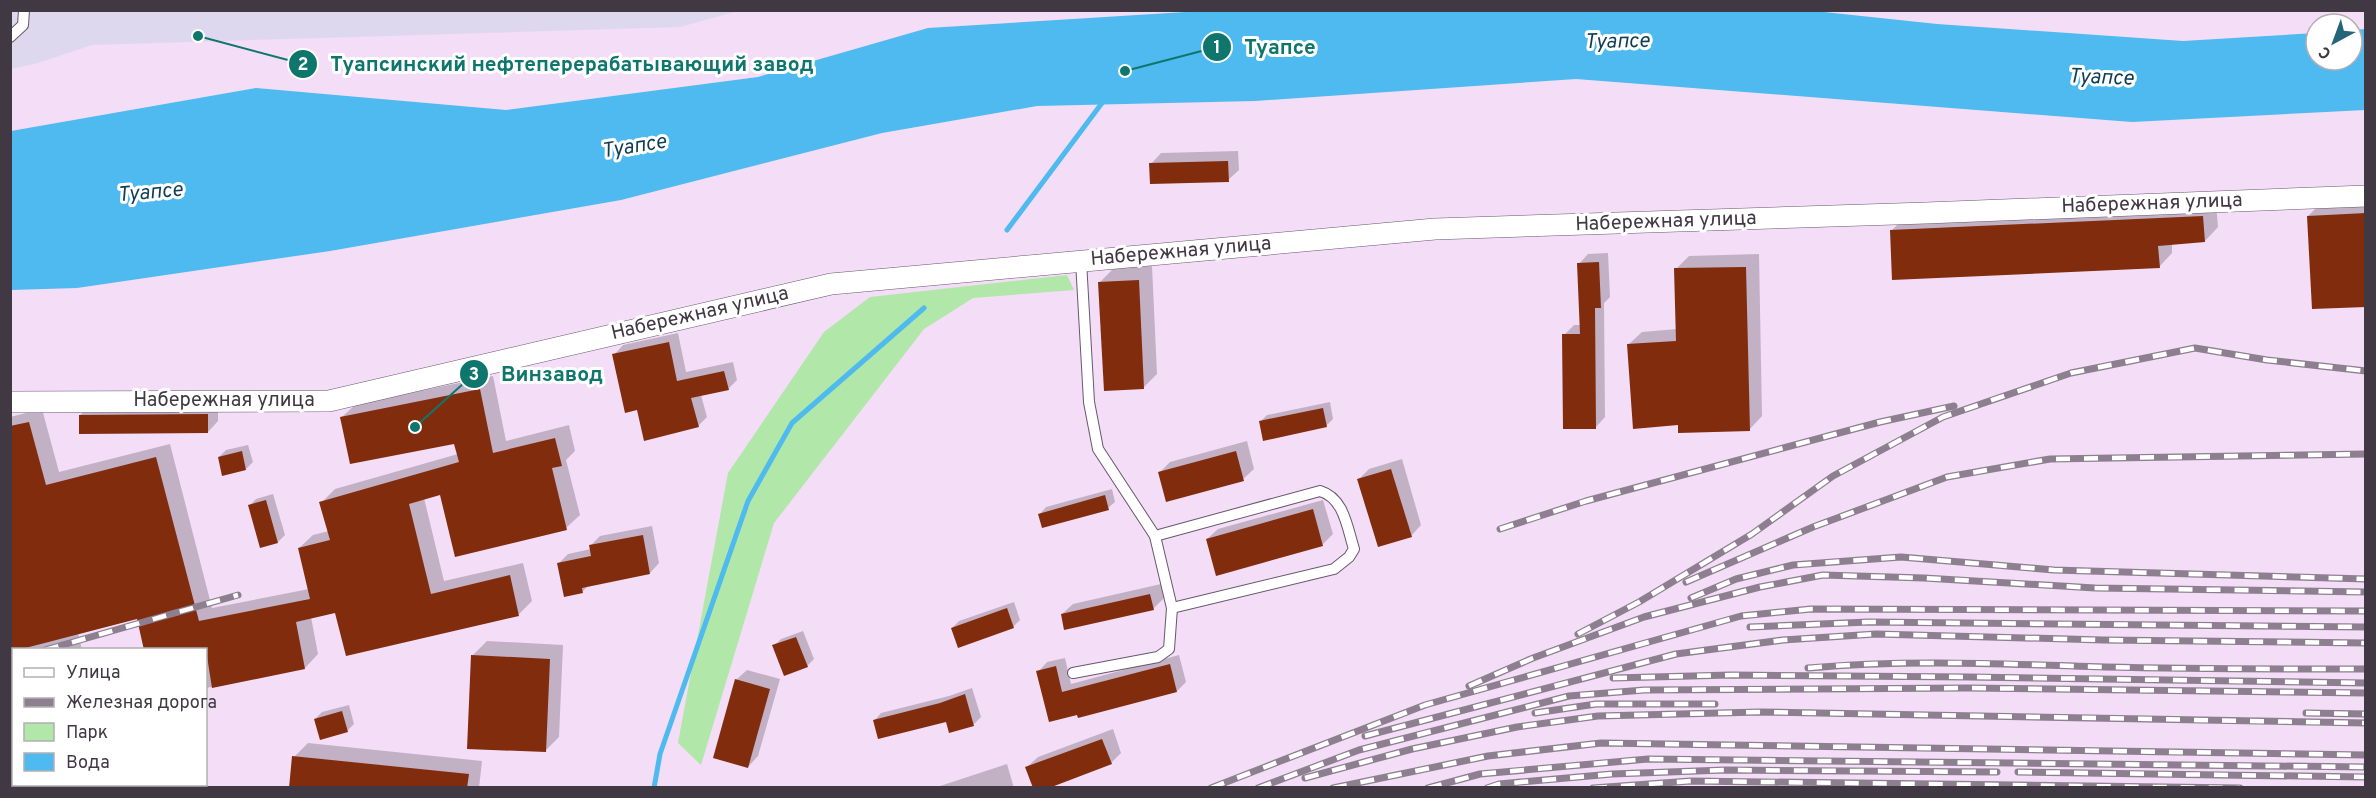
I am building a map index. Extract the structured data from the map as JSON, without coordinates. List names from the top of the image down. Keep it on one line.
{"streets":{"street":["Набережная улица"]},"water":["Туапсе"],"places":["Туапсинский нефтеперерабатывающий завод","Туапсе","Винзавод"],"legend":["Улица","Железная дорога","Парк","Вода"],"north":"bottom left"}
